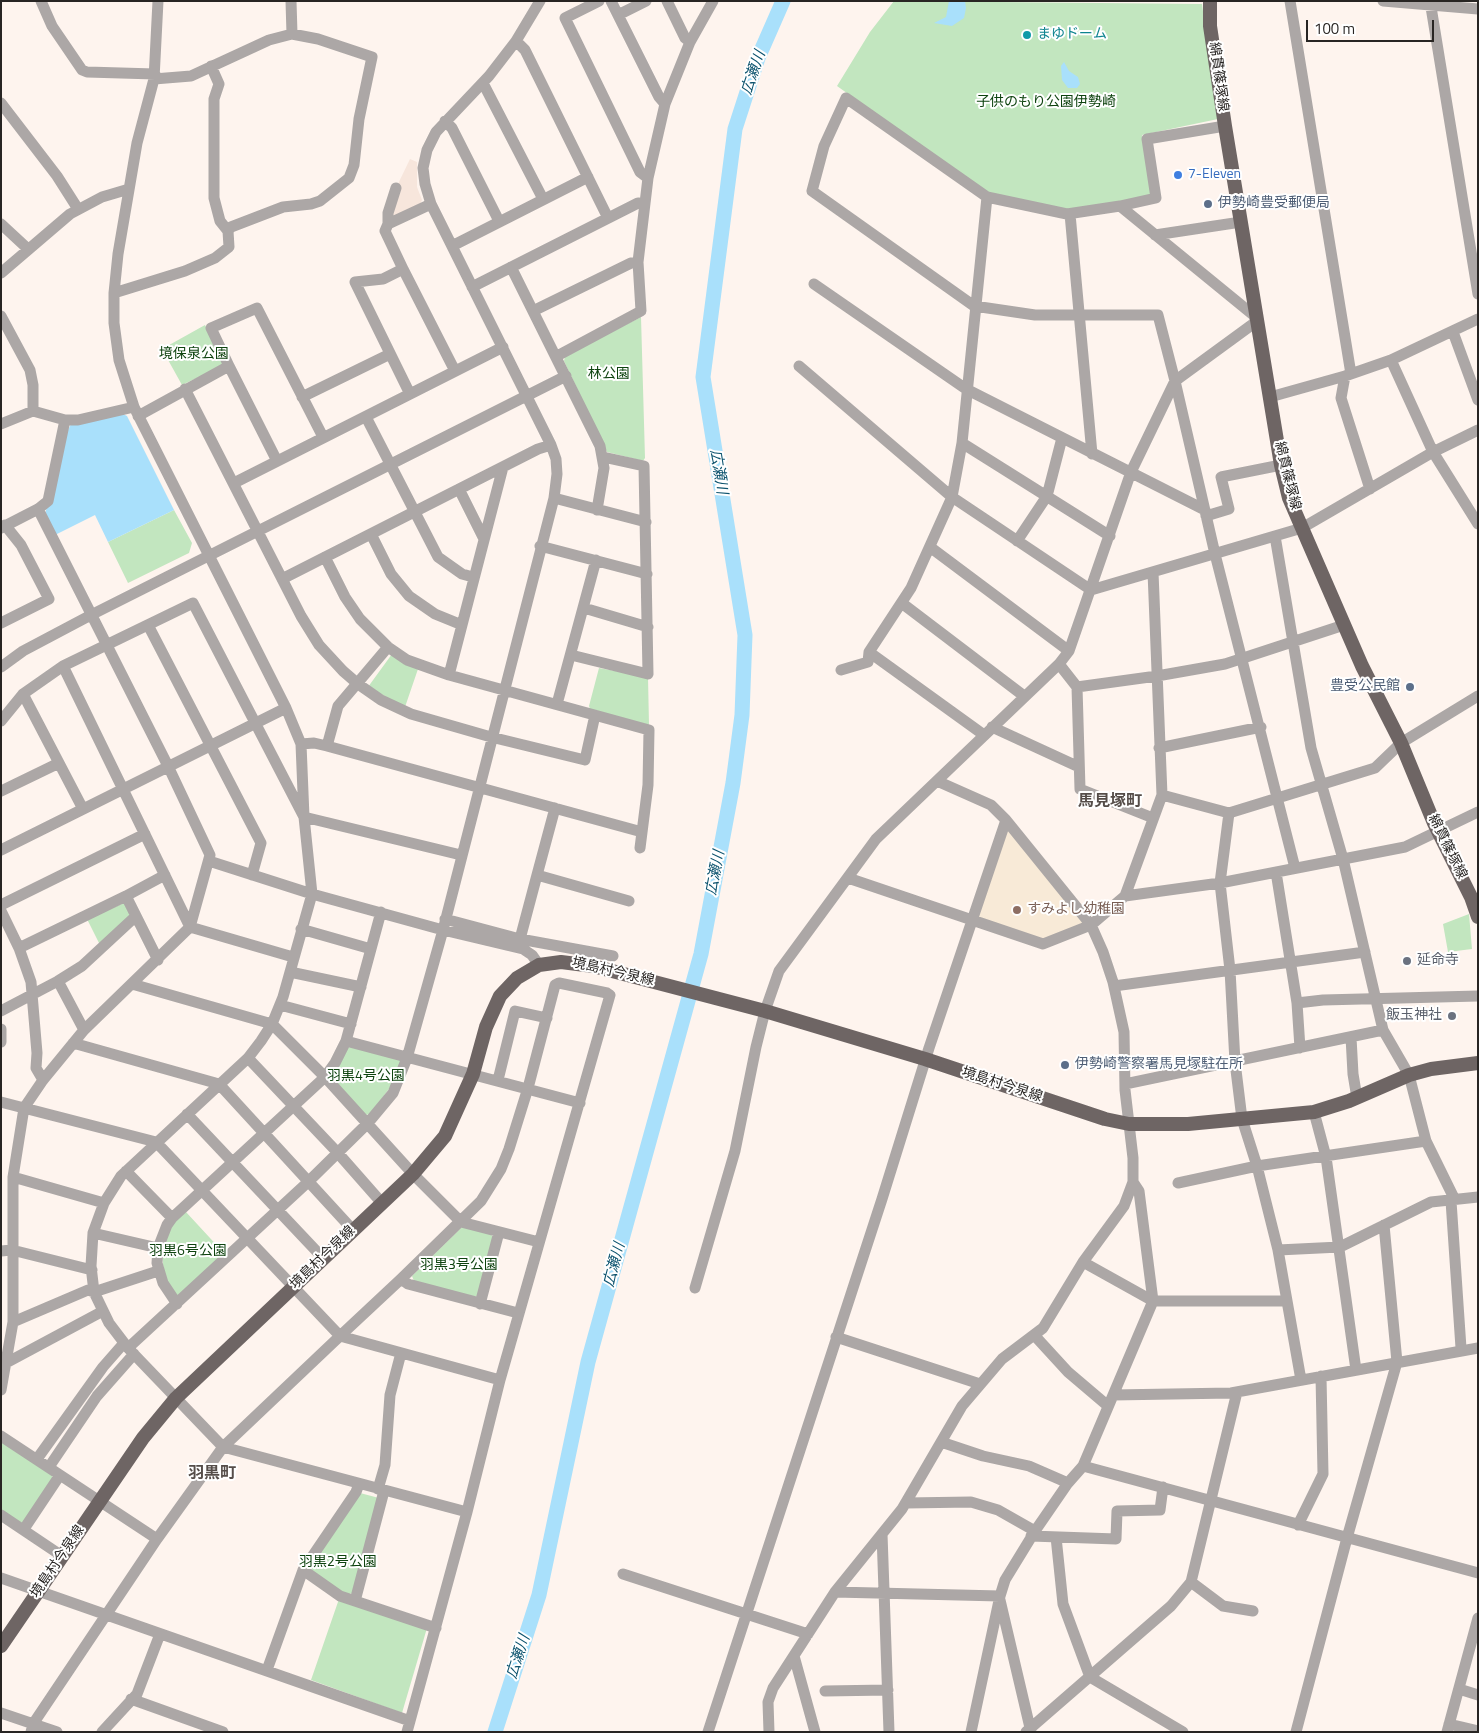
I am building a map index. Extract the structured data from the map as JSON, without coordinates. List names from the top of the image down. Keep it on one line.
{"streets":{"main road":["綿貫篠塚線","境島村今泉線"]},"districts":["馬見塚町","羽黒町"],"water":["広瀬川"],"parks":["子供のもり公園伊勢崎","境保泉公園","林公園","羽黒4号公園","羽黒6号公園","羽黒3号公園","羽黒2号公園"],"places":["まゆドーム","7-Eleven","伊勢崎豊受郵便局","豊受公民館","すみよし幼稚園","延命寺","飯玉神社","伊勢崎警察署馬見塚駐在所"],"scale_bar":"100 m"}
